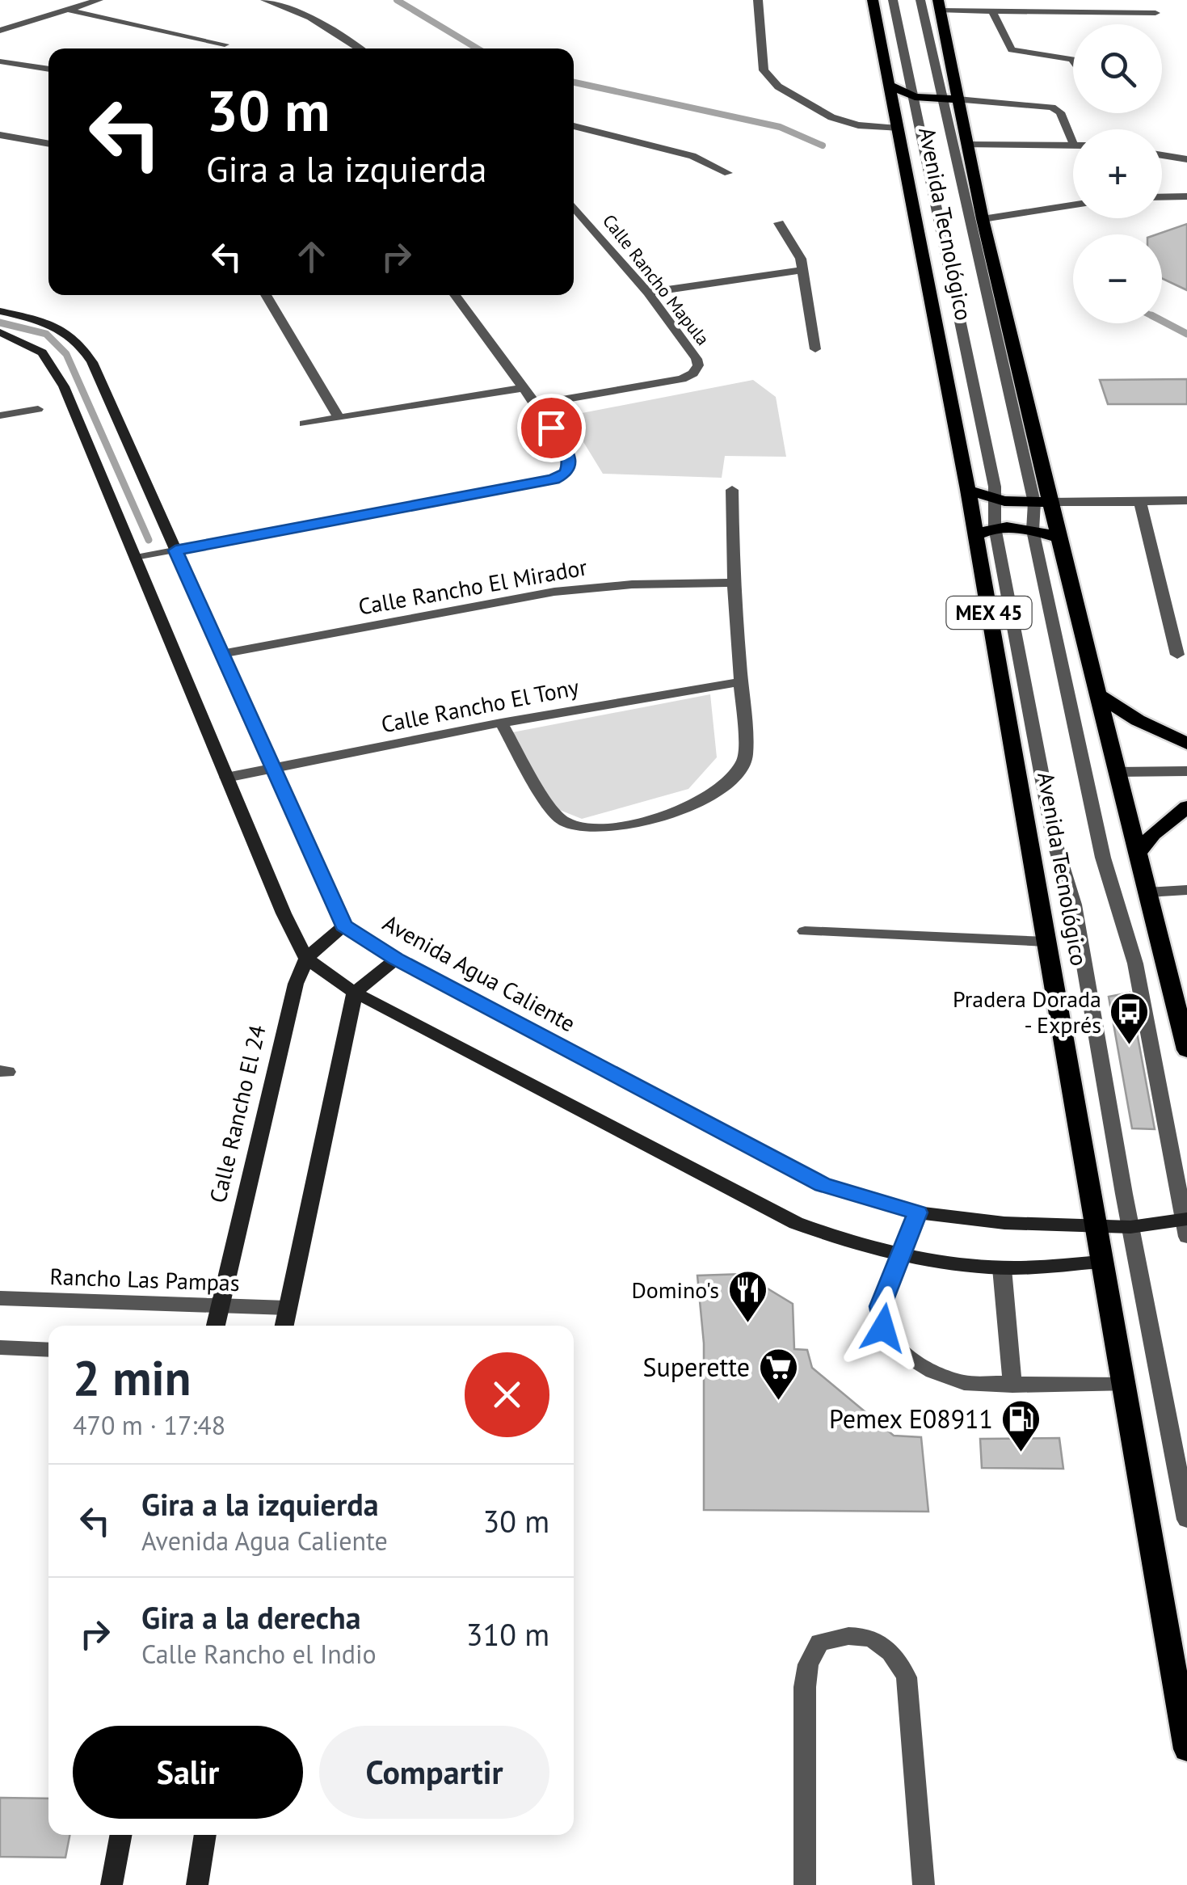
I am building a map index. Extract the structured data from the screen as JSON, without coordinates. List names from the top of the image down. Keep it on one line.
{"streets":{"main road":["Avenida Tecnológico","MEX 45"],"street":["Calle Rancho Mapula","Calle Rancho El Mirador","Calle Rancho El Tony","Avenida Agua Caliente","Calle Rancho El 24","Rancho Las Pampas"]},"crossings":[["Avenida Tecnológico","Avenida Agua Caliente"],["Avenida Agua Caliente","Calle Rancho El 24"],["Calle Rancho El 24","Rancho Las Pampas"]],"places":{"bus stop":["Pradera Dorada - Exprés"],"restaurant":["Domino's"],"supermarket":["Superette"],"fuel station":["Pemex E08911"]},"page":{"map_buttons":["+","−"],"turn":["30 m","Gira a la izquierda"],"heading":["2 min","470 m · 17:48"],"list":[{"name":"Gira a la izquierda","note":"Avenida Agua Caliente","value":"30 m"},{"name":"Gira a la derecha","note":"Calle Rancho el Indio","value":"310 m"}],"buttons":["Salir","Compartir"]}}
